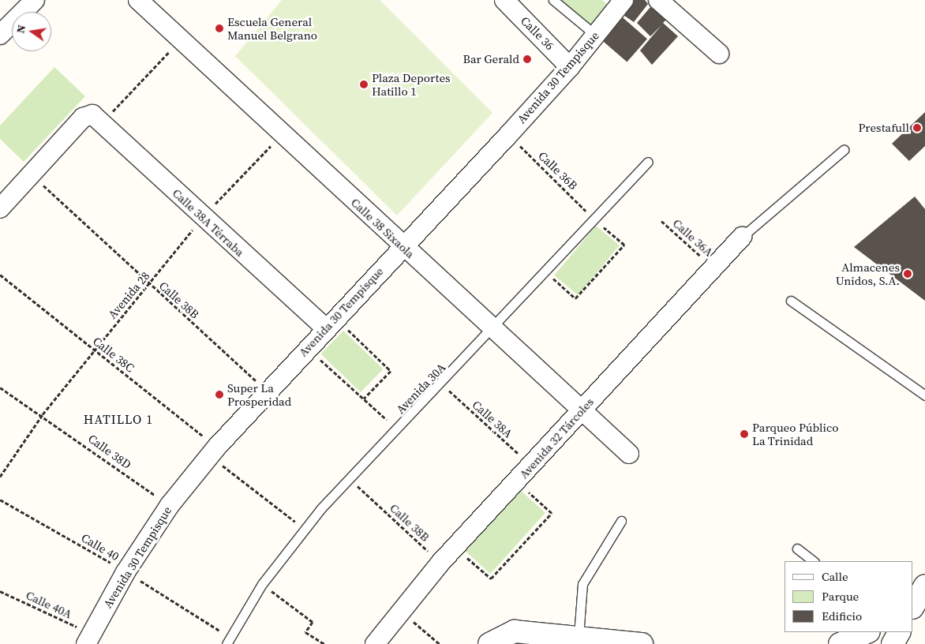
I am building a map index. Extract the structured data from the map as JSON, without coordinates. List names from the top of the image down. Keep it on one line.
{"streets":{"street":["Calle 36","Avenida 30 Tempisque","Calle 38A Térraba","Calle 38 Sixaola","Avenida 32 Tárcoles"],"lane":["Avenida 30A"],"path":["Calle 36B","Calle 36A","Avenida 28","Calle 38B","Calle 38C","Calle 38A","Calle 38D","Calle 40","Calle 40A"]},"crossings":[["Calle 36","Avenida 30 Tempisque"],["Avenida 30 Tempisque","Calle 36B"],["Avenida 30 Tempisque","Calle 38A Térraba"],["Avenida 30 Tempisque","Calle 38 Sixaola"],["Avenida 30 Tempisque","Calle 38B"],["Avenida 30 Tempisque","Calle 38C"],["Avenida 30 Tempisque","Calle 38D"],["Avenida 30 Tempisque","Calle 40"],["Avenida 30 Tempisque","Calle 40A"],["Calle 36B","Avenida 30A"],["Calle 38A Térraba","Avenida 28"],["Calle 38 Sixaola","Avenida 28"],["Calle 38 Sixaola","Avenida 30A"],["Calle 38 Sixaola","Avenida 32 Tárcoles"],["Calle 36A","Avenida 32 Tárcoles"],["Avenida 28","Calle 38B"],["Avenida 28","Calle 38C"],["Avenida 28","Calle 38D"],["Calle 38B","Avenida 30A"],["Calle 38B","Avenida 32 Tárcoles"],["Calle 38C","Avenida 30A"],["Avenida 30A","Calle 38A"],["Avenida 30A","Calle 40"],["Calle 38A","Avenida 32 Tárcoles"]],"districts":["HATILLO 1"],"places":["Escuela General Manuel Belgrano","Bar Gerald","Plaza Deportes Hatillo 1","Prestafull","Almacenes Unidos, S.A.","Super La Prosperidad","Parqueo Público La Trinidad"],"legend":["Calle","Parque","Edificio"],"north":"left"}
